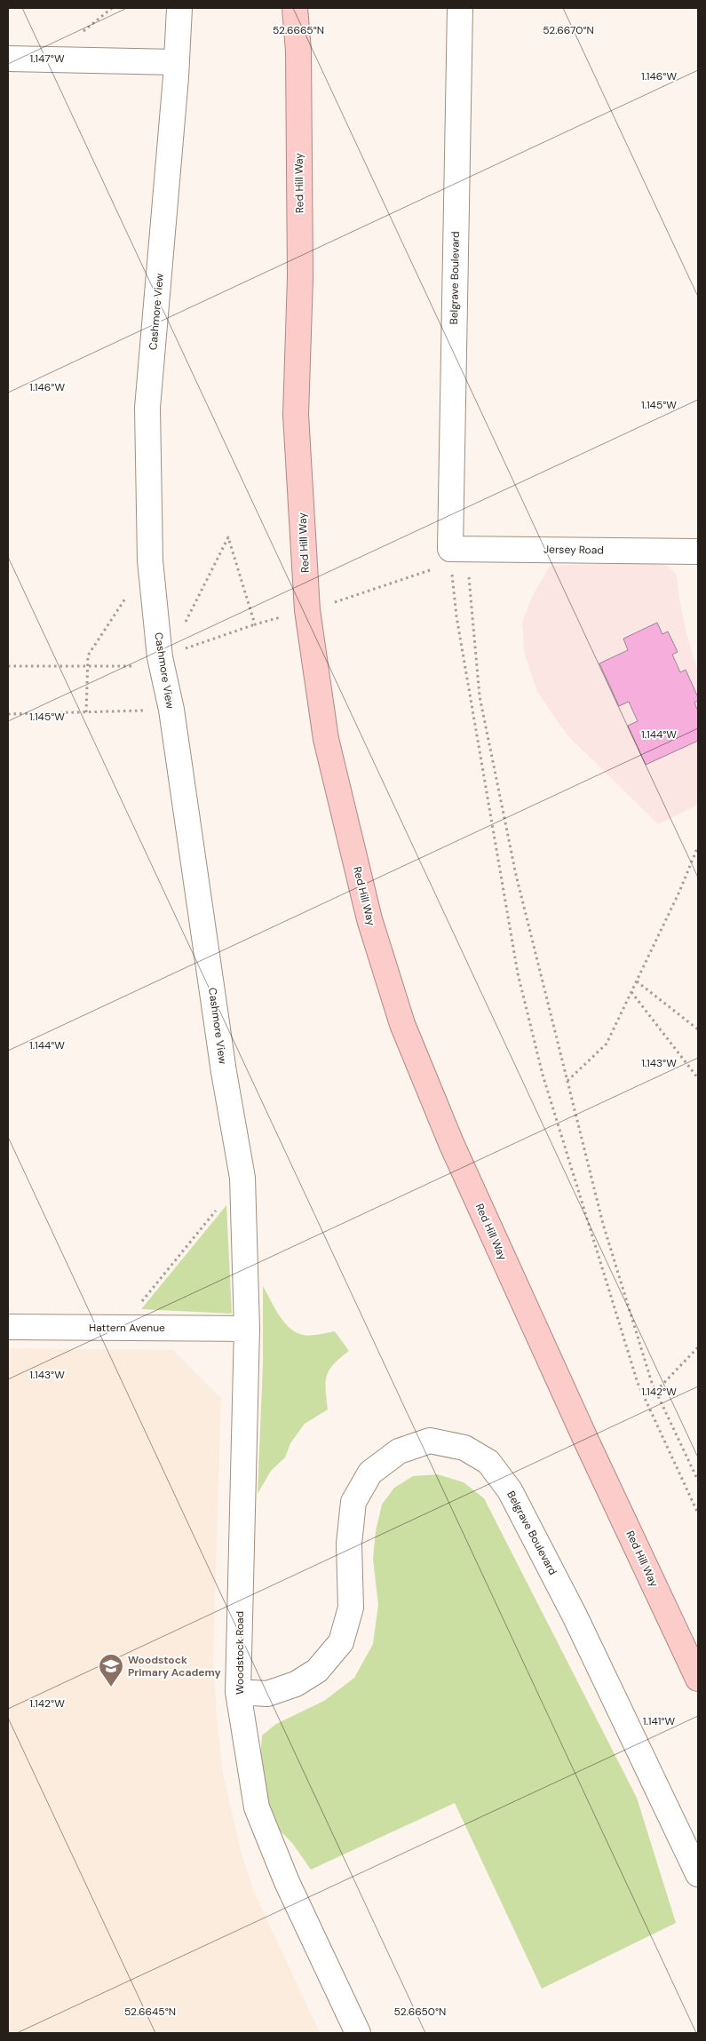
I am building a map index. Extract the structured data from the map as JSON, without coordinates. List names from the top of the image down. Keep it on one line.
{"streets":{"highway":["Red Hill Way"],"street":["Belgrave Boulevard","Cashmore View","Jersey Road","Hattern Avenue","Woodstock Road"]},"crossings":[["Belgrave Boulevard","Jersey Road"],["Belgrave Boulevard","Woodstock Road"],["Cashmore View","Hattern Avenue"],["Cashmore View","Woodstock Road"],["Hattern Avenue","Woodstock Road"]],"places":{"school or university":["Woodstock Primary Academy"]},"coordinates":["52.6665°N","52.6670°N","1.147°W","1.146°W","1.145°W","1.144°W","1.143°W","1.142°W","1.141°W","52.6645°N","52.6650°N"]}
